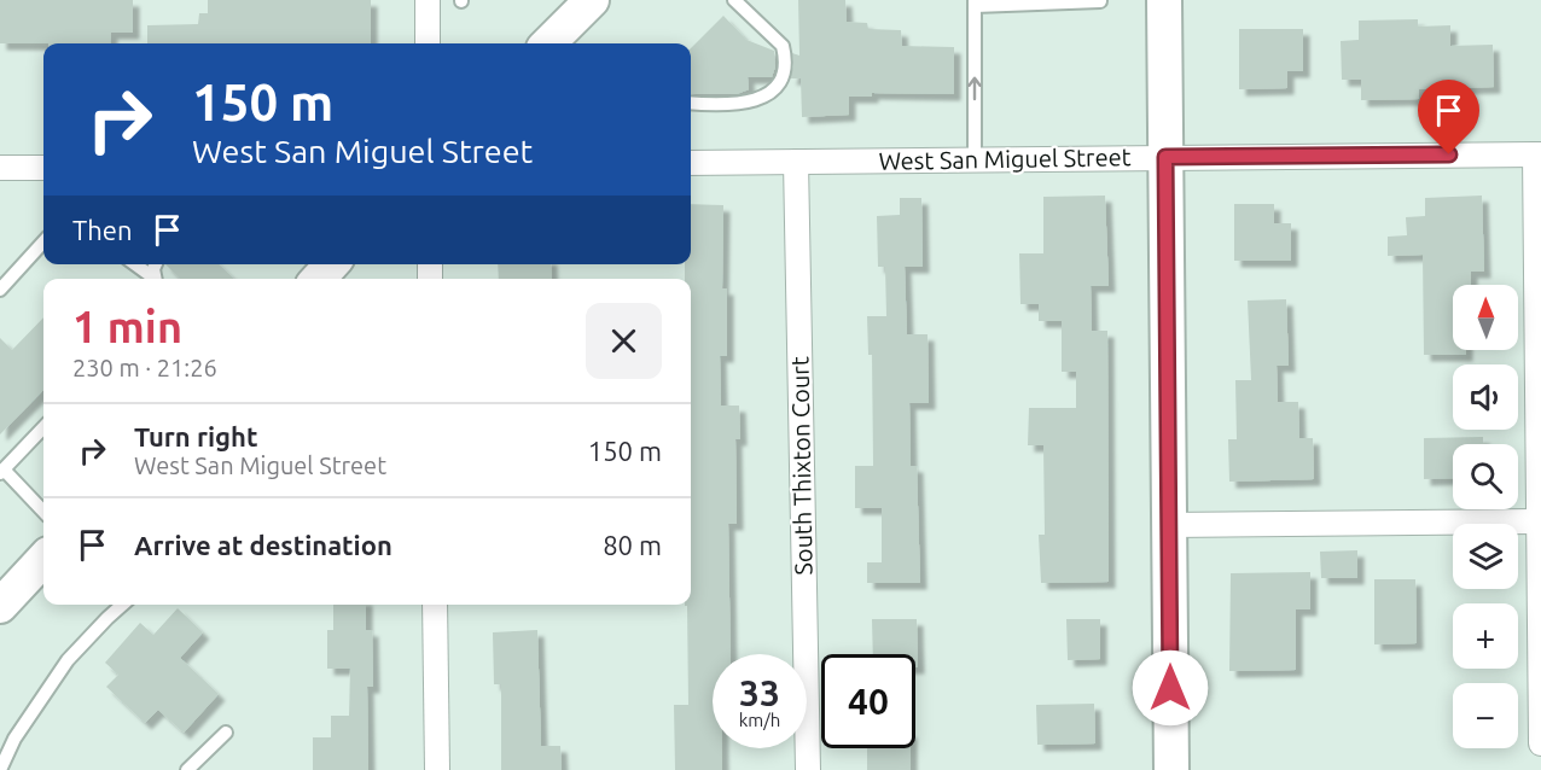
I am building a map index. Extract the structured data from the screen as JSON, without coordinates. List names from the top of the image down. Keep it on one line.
{"streets":{"street":["West San Miguel Street","South Thixton Court"]},"crossings":[["West San Miguel Street","South Thixton Court"]],"north":"top","page":{"turn":["150 m","West San Miguel Street"],"then":"Then","heading":["1 min","230 m · 21:26"],"map_buttons":["+","−"],"list":[{"name":"Turn right","note":"West San Miguel Street","value":"150 m"},{"name":"Arrive at destination","value":"80 m"}],"speed":"33 km/h","limit":"40"}}
